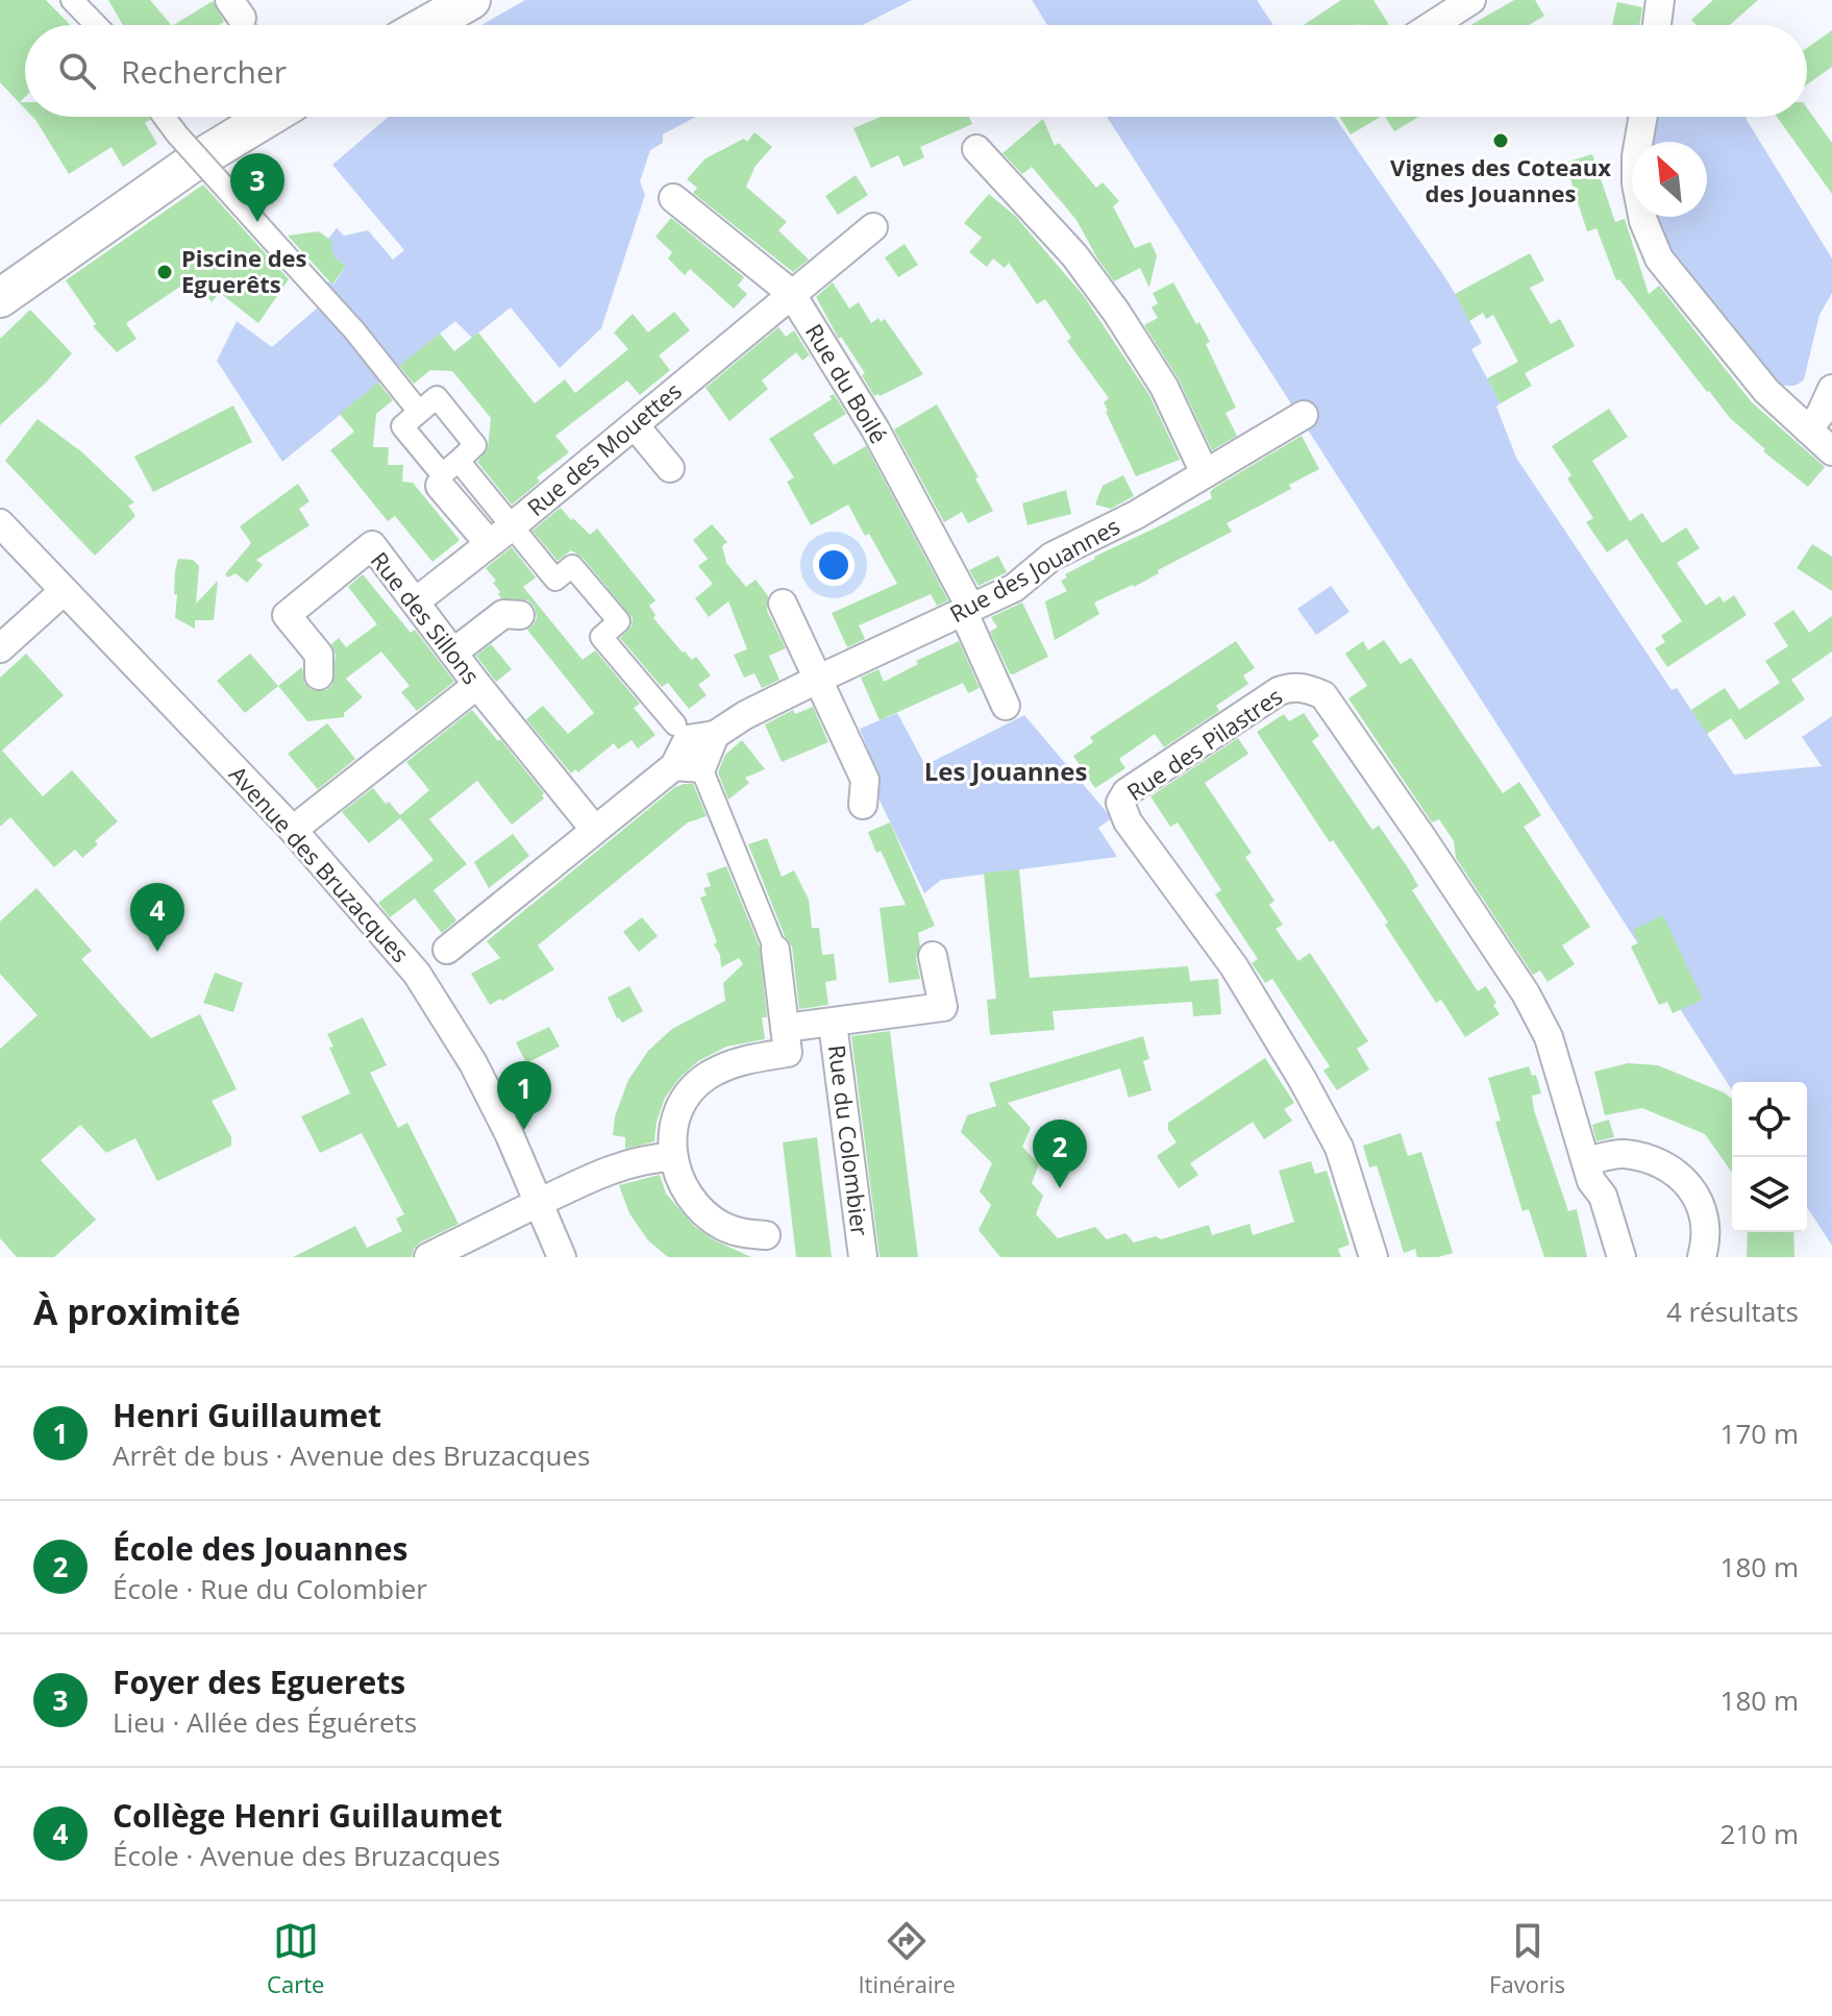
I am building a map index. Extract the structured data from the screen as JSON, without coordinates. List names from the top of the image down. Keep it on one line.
{"streets":{"street":["Rue du Boilé","Rue des Mouettes","Rue des Jouannes","Rue des Sillons","Rue des Pilastres","Avenue des Bruzacques","Rue du Colombier"]},"crossings":[["Rue du Boilé","Rue des Mouettes"],["Rue du Boilé","Rue des Jouannes"],["Rue des Mouettes","Rue des Sillons"]],"districts":["Les Jouannes"],"places":["Vignes des Coteaux des Jouannes","Piscine des Eguerêts"],"north":"top left","page":{"search":"Rechercher","pins":["3","4","1","2"],"heading":["À proximité","4 résultats"],"list":[{"mark":"1","name":"Henri Guillaumet","note":"Arrêt de bus · Avenue des Bruzacques","value":"170 m"},{"mark":"2","name":"École des Jouannes","note":"École · Rue du Colombier","value":"180 m"},{"mark":"3","name":"Foyer des Eguerets","note":"Lieu · Allée des Éguérets","value":"180 m"},{"mark":"4","name":"Collège Henri Guillaumet","note":"École · Avenue des Bruzacques","value":"210 m"}],"nav":["Carte","Itinéraire","Favoris"]}}
